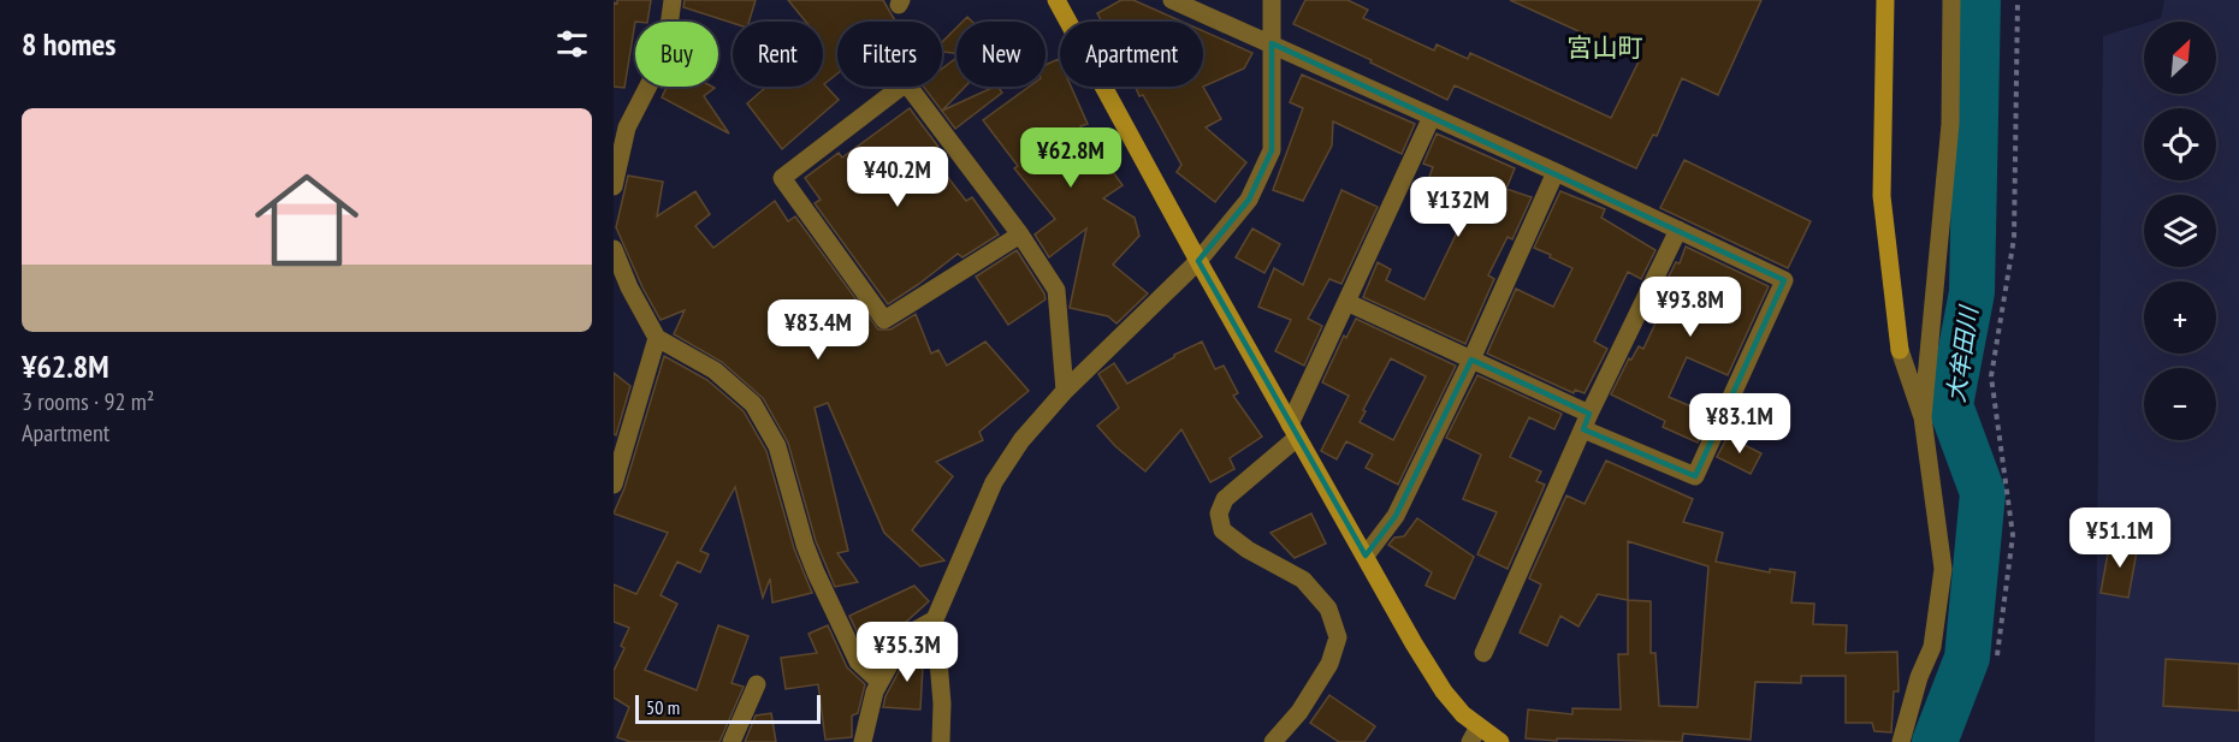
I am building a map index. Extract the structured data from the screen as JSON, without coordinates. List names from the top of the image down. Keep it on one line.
{"districts":["宮山町"],"water":["大牟田川"],"scale_bar":"50 m","north":"top right","page":{"heading":"8 homes","map_buttons":["+","−"],"chip":["Buy","Rent","Filters","New","Apartment"],"list":[{"name":"¥62.8M","note":"3 rooms · 92 m² · Apartment"}],"price":["¥62.8M","¥40.2M","¥132M","¥93.8M","¥83.4M","¥83.1M","¥51.1M","¥35.3M"],"scale":"50 m"}}
